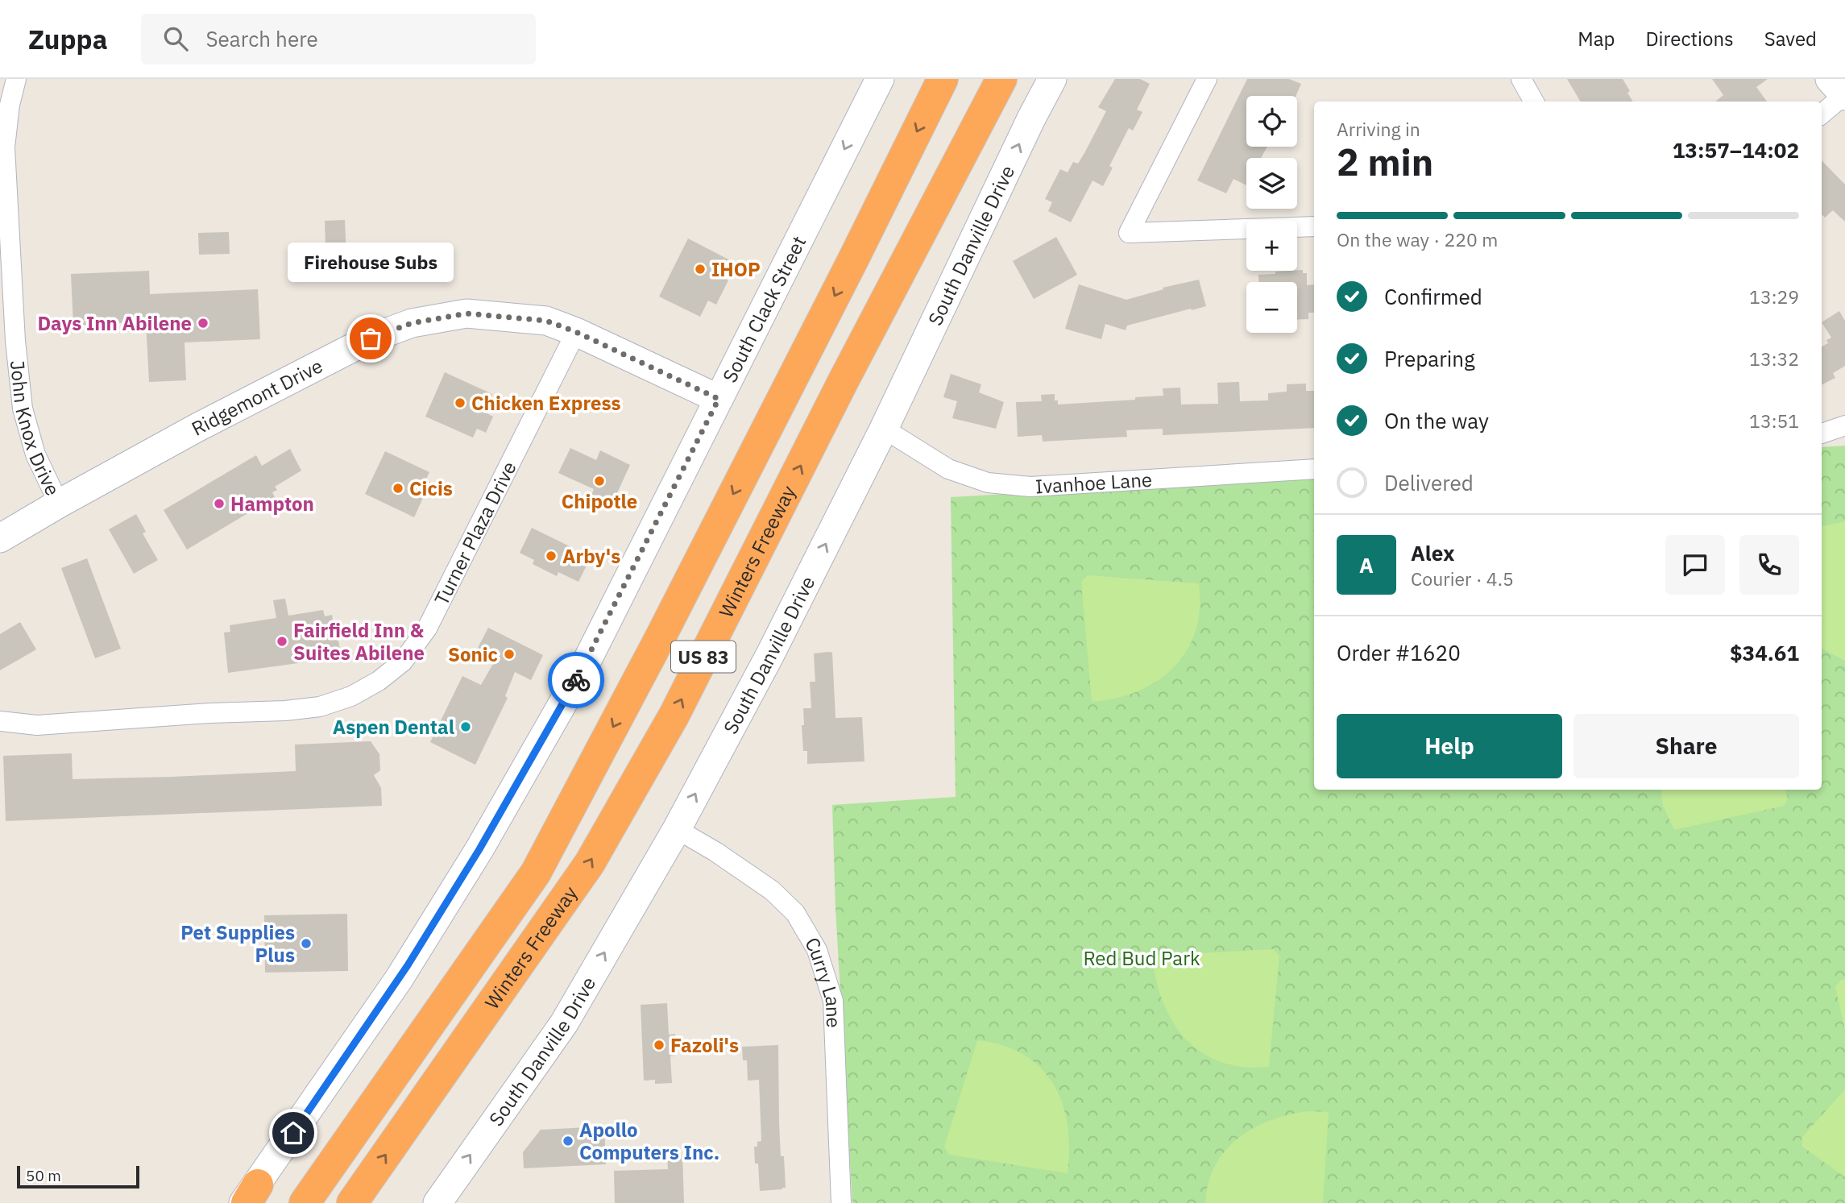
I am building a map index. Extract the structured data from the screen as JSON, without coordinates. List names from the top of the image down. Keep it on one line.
{"streets":{"highway":["Winters Freeway","US 83"],"main road":["South Danville Drive","South Clack Street","Ridgemont Drive"],"street":["John Knox Drive","Ivanhoe Lane","Turner Plaza Drive","Curry Lane"]},"crossings":[["South Danville Drive","Ivanhoe Lane"],["South Danville Drive","Curry Lane"],["South Clack Street","Ridgemont Drive"],["Ridgemont Drive","John Knox Drive"],["Ridgemont Drive","Turner Plaza Drive"]],"one_way":["South Danville Drive"],"parks":["Red Bud Park"],"places":["IHOP","Days Inn Abilene","Firehouse Subs","Chicken Express","Chipotle","Cicis","Hampton","Arby's","Fairfield Inn & Suites Abilene","Sonic","Aspen Dental","Pet Supplies Plus","Fazoli's","Apollo Computers Inc."],"scale_bar":"50 m","page":{"header":"Zuppa","search":"Search here","nav":["Map","Directions","Saved"],"map_buttons":["+","−"],"heading":["2 min","Arriving in","13:57–14:02"],"panel":["Alex","Courier · 4.5","Order #1620","$34.61"],"bar":"On the way · 220 m","bubble":"Firehouse Subs","list":[["Confirmed","13:29"],["Preparing","13:32"],["On the way","13:51"],"Delivered"],"round":"A","buttons":["Help","Share"],"scale":"50 m"}}
